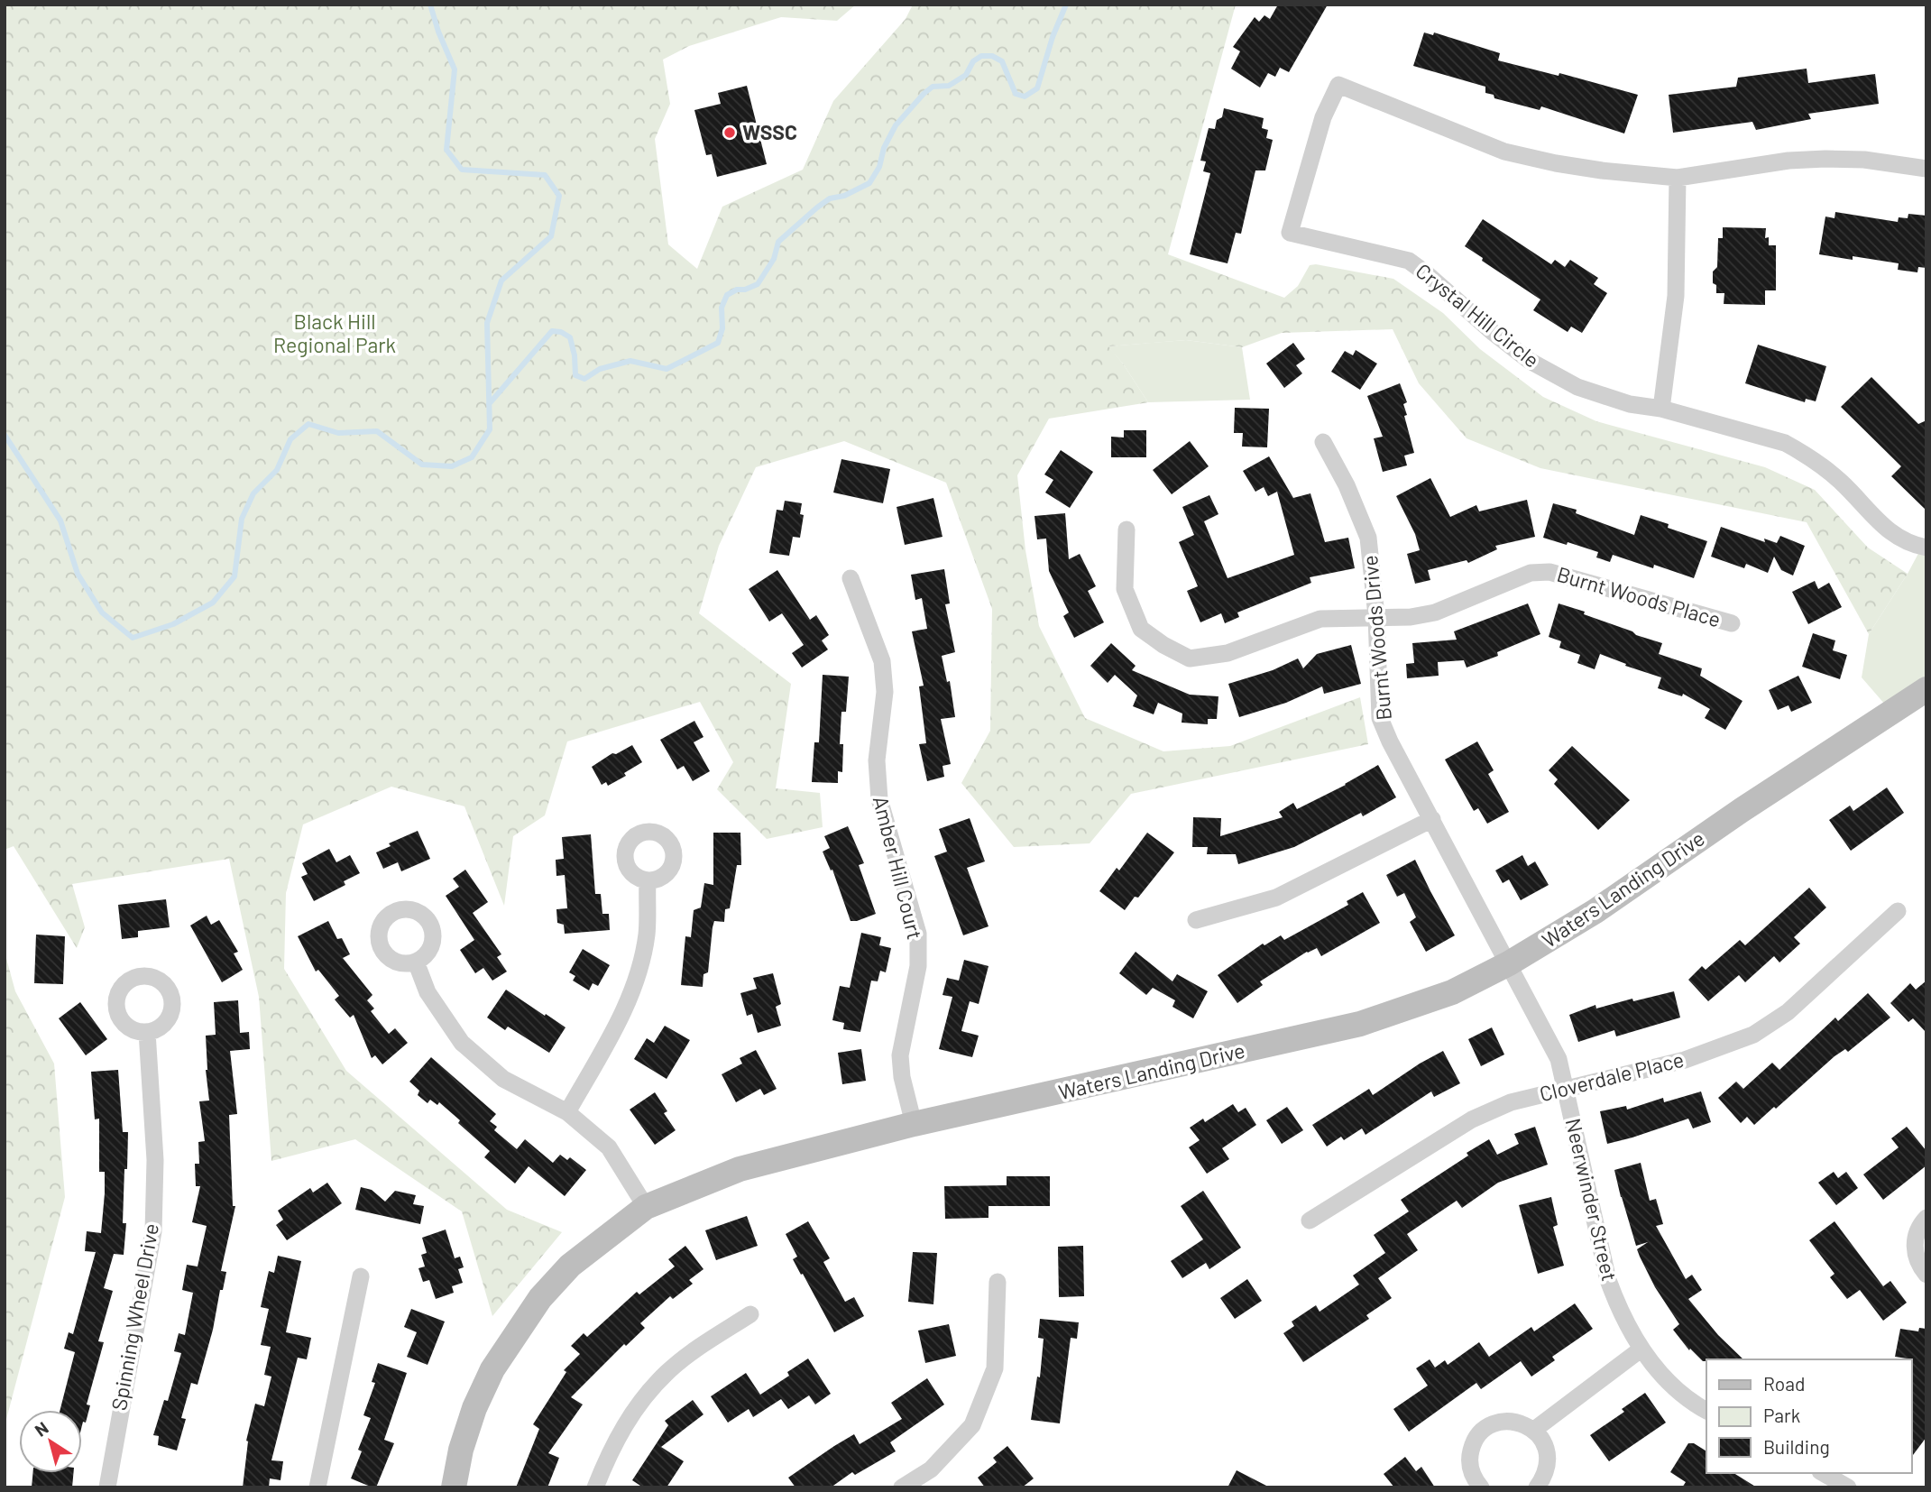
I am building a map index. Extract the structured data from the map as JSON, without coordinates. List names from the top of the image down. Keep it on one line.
{"streets":{"street":["Crystal Hill Circle","Burnt Woods Place","Burnt Woods Drive","Amber Hill Court","Waters Landing Drive","Cloverdale Place","Neerwinder Street","Spinning Wheel Drive"]},"crossings":[["Burnt Woods Place","Burnt Woods Drive"],["Burnt Woods Drive","Waters Landing Drive"],["Burnt Woods Drive","Neerwinder Street"],["Amber Hill Court","Waters Landing Drive"],["Waters Landing Drive","Neerwinder Street"],["Cloverdale Place","Neerwinder Street"]],"parks":["Black Hill Regional Park"],"places":["WSSC"],"legend":["Road","Park","Building"],"north":"top left"}
